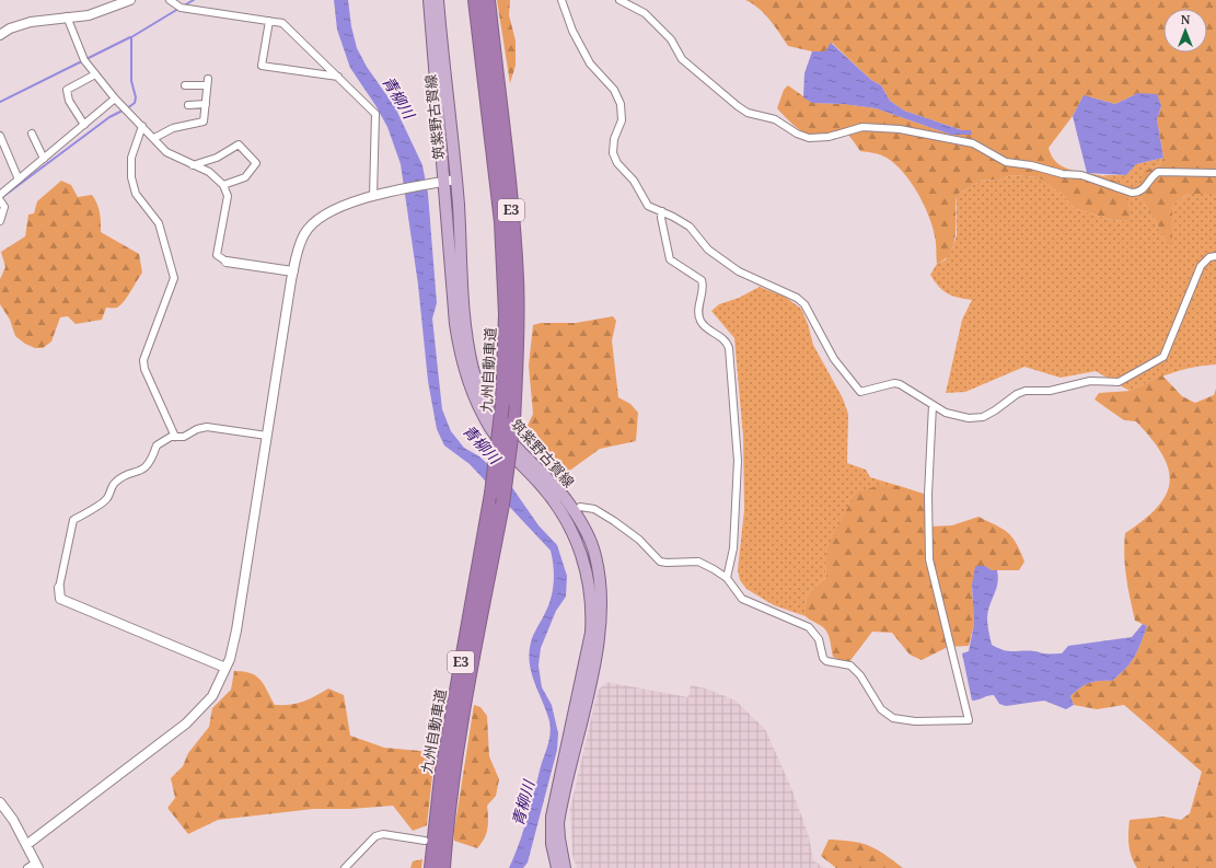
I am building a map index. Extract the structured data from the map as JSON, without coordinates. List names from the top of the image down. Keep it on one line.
{"streets":{"highway":["E3","九州自動車道"],"main road":["筑紫野古賀線"]},"water":["青柳川"],"north":"top"}
